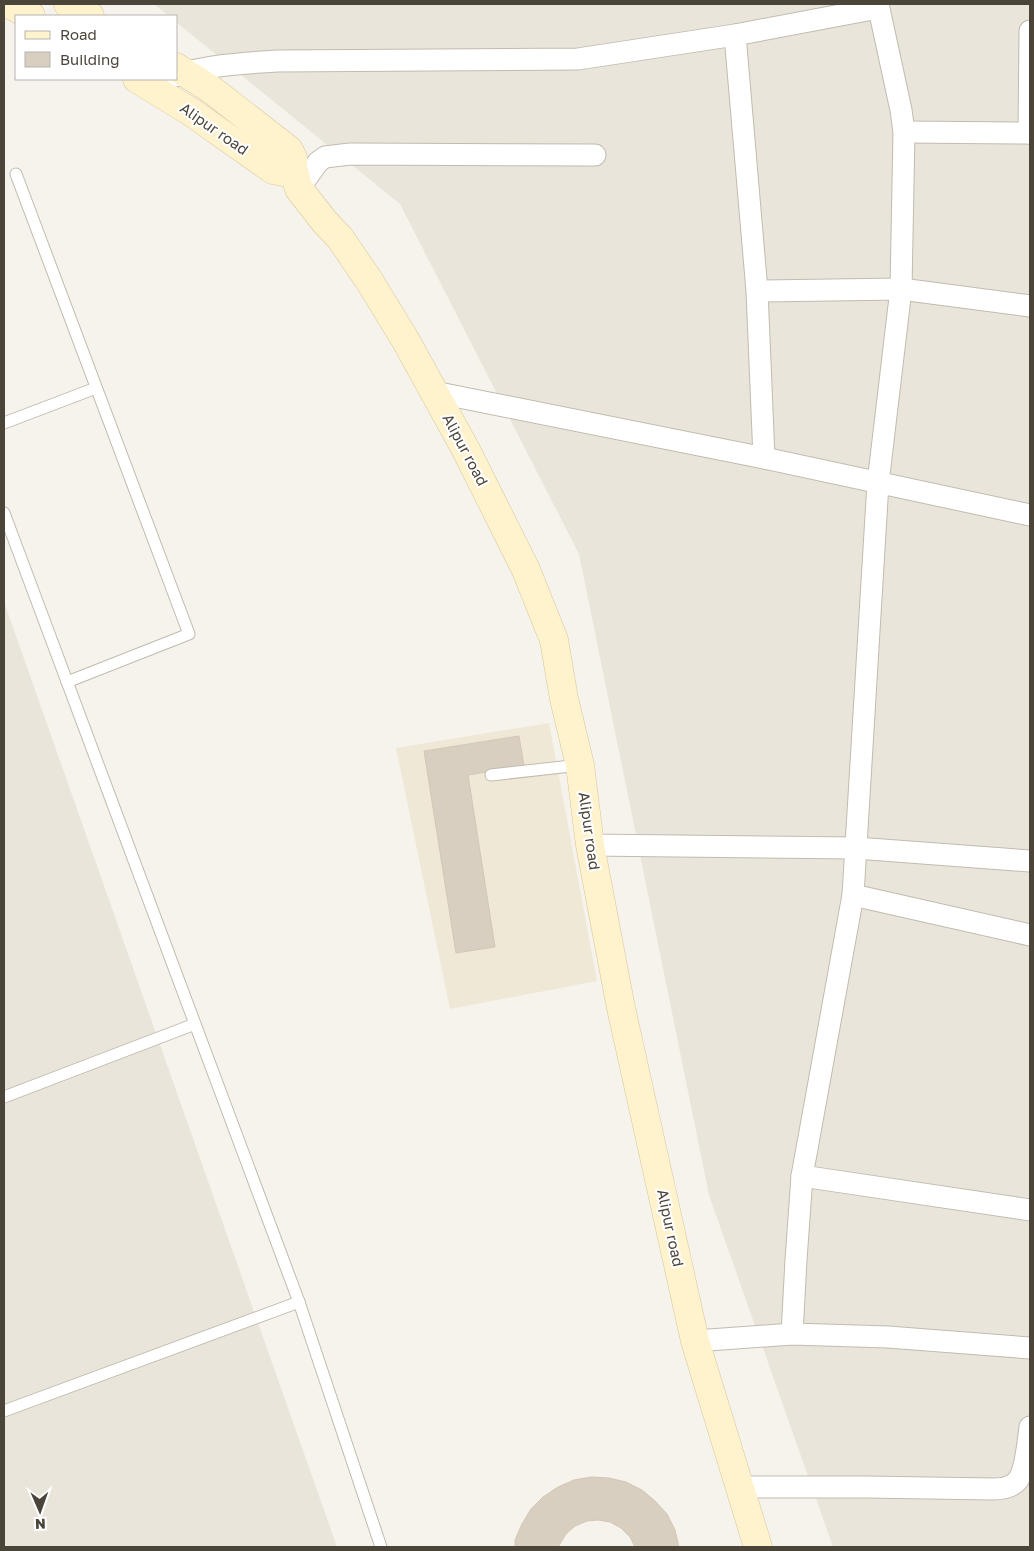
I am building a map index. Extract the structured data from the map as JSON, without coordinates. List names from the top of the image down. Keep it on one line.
{"streets":{"street":["Alipur road"]},"legend":["Road","Building"],"north":"bottom"}
